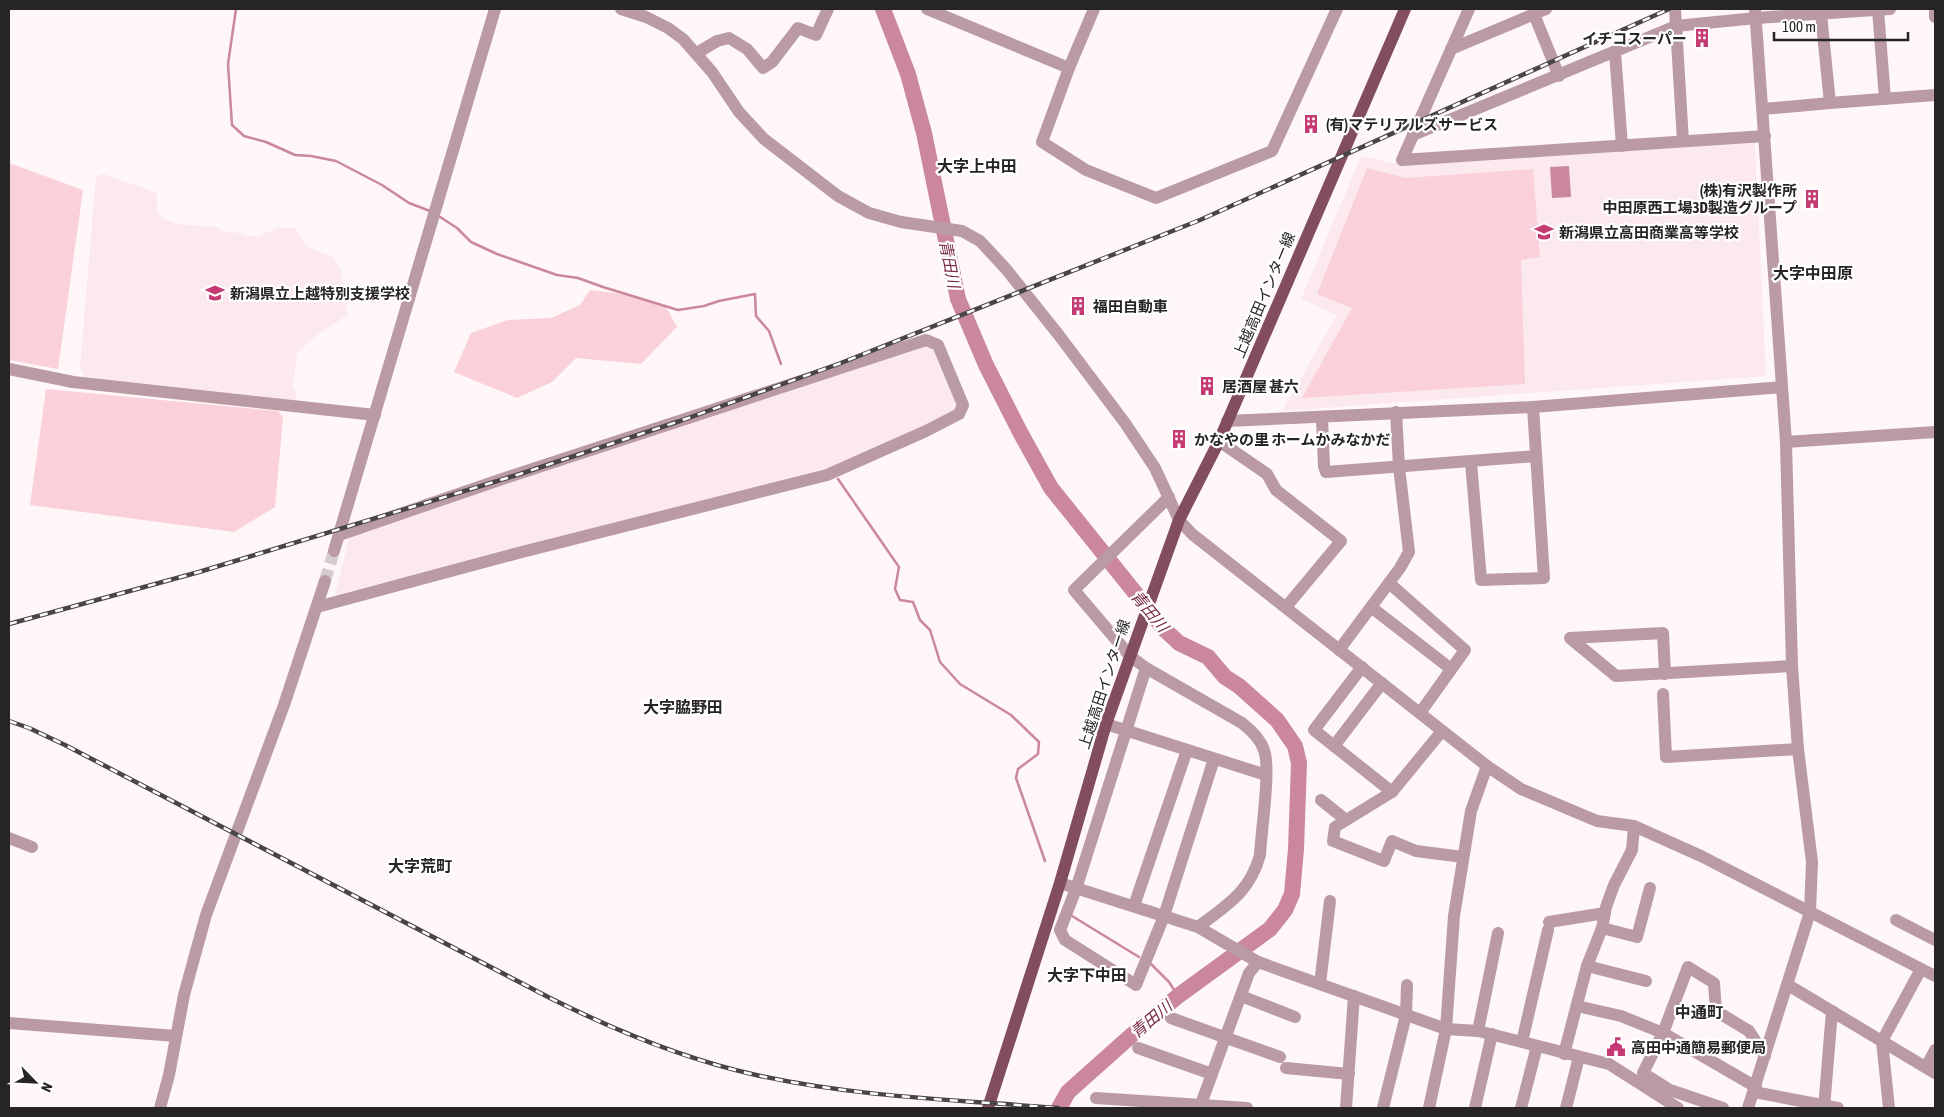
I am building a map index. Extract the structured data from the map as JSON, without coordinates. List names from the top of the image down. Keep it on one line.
{"streets":{"main road":["上越高田インター線"]},"districts":["大字上中田","大字中田原","大字脇野田","大字荒町","大字下中田","中通町"],"water":["青田川"],"places":{"building":["イチコスーパー","(有)マテリアルズサービス","(株)有沢製作所 中田原西工場3D製造グループ","福田自動車","居酒屋 甚六","かなやの里 ホームかみなかだ"],"school or university":["新潟県立高田商業高等学校","新潟県立上越特別支援学校"],"public building":["高田中通簡易郵便局"]},"scale_bar":"100 m","north":"bottom right"}
